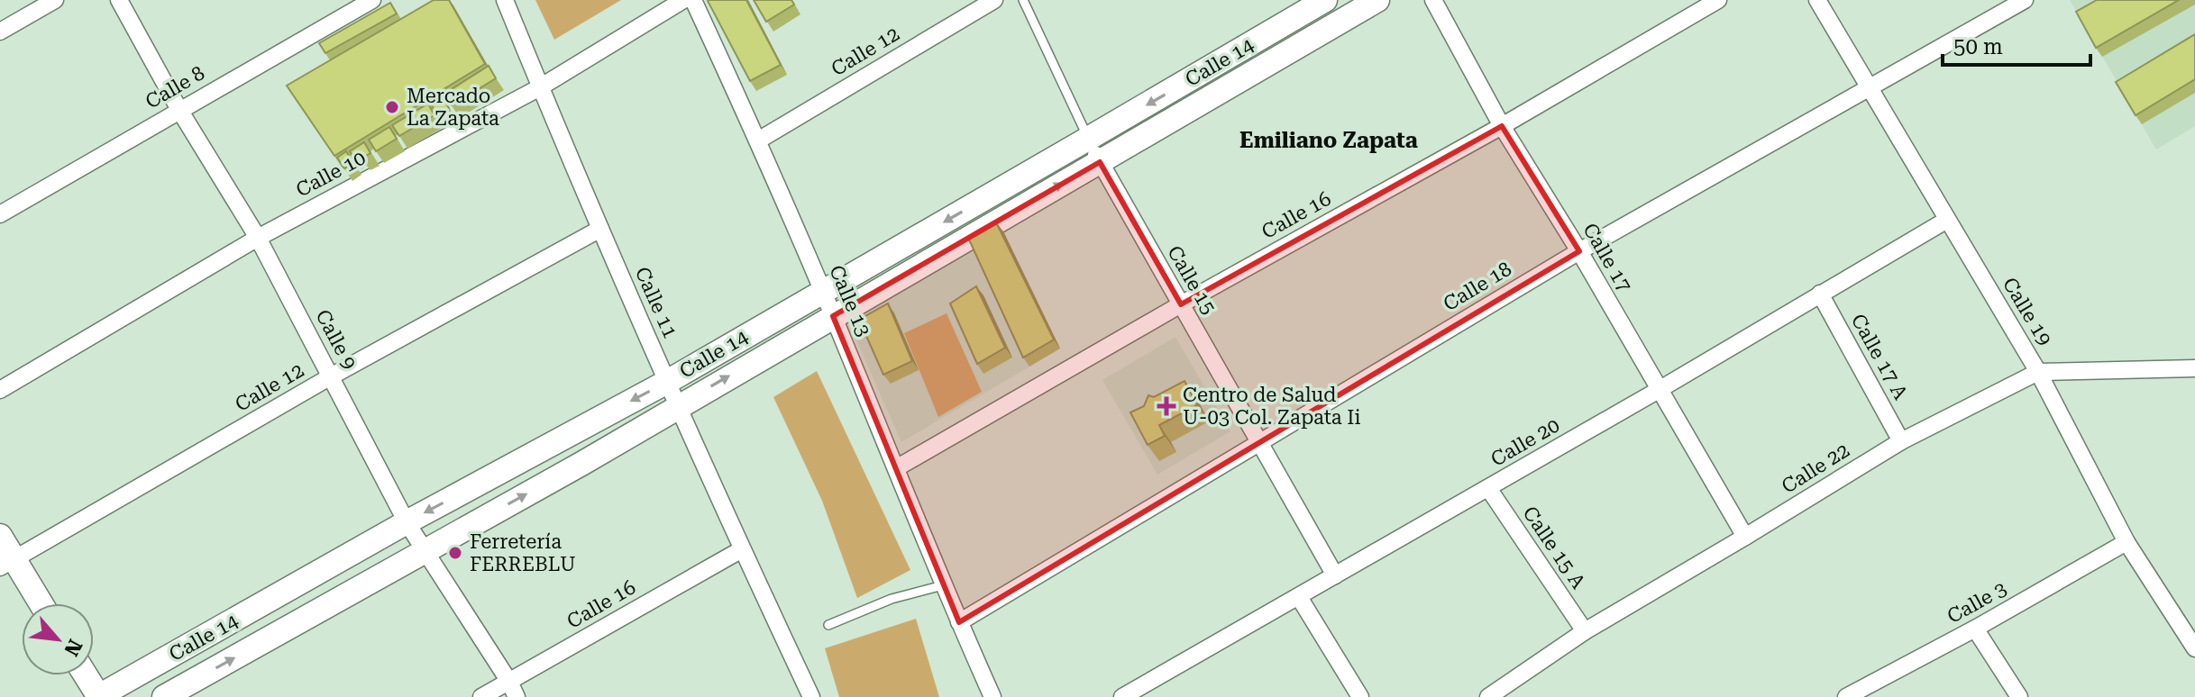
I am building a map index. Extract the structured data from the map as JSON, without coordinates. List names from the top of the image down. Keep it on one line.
{"streets":{"main road":["Calle 14"],"street":["Calle 12","Calle 8","Calle 10","Calle 16","Calle 17","Calle 15","Calle 18","Calle 13","Calle 11","Calle 19","Calle 9","Calle 17 A","Calle 20","Calle 22","Calle 15 A","Calle 3"]},"crossings":[["Calle 12","Calle 13"],["Calle 12","Calle 11"],["Calle 12","Calle 9"],["Calle 14","Calle 15"],["Calle 14","Calle 13"],["Calle 14","Calle 11"],["Calle 14","Calle 9"],["Calle 8","Calle 9"],["Calle 10","Calle 11"],["Calle 10","Calle 9"],["Calle 16","Calle 17"],["Calle 16","Calle 15"],["Calle 16","Calle 13"],["Calle 16","Calle 11"],["Calle 16","Calle 9"],["Calle 17","Calle 18"],["Calle 17","Calle 20"],["Calle 17","Calle 22"],["Calle 15","Calle 18"],["Calle 15","Calle 20"],["Calle 18","Calle 13"],["Calle 18","Calle 19"],["Calle 19","Calle 20"],["Calle 19","Calle 22"],["Calle 19","Calle 3"],["Calle 17 A","Calle 20"],["Calle 17 A","Calle 22"],["Calle 20","Calle 15 A"],["Calle 22","Calle 15 A"]],"districts":["Emiliano Zapata"],"places":{"other":["Mercado La Zapata","Ferretería FERREBLU"],"health":["Centro de Salud U-03 Col. Zapata Ii"]},"scale_bar":"50 m","north":"bottom right"}
